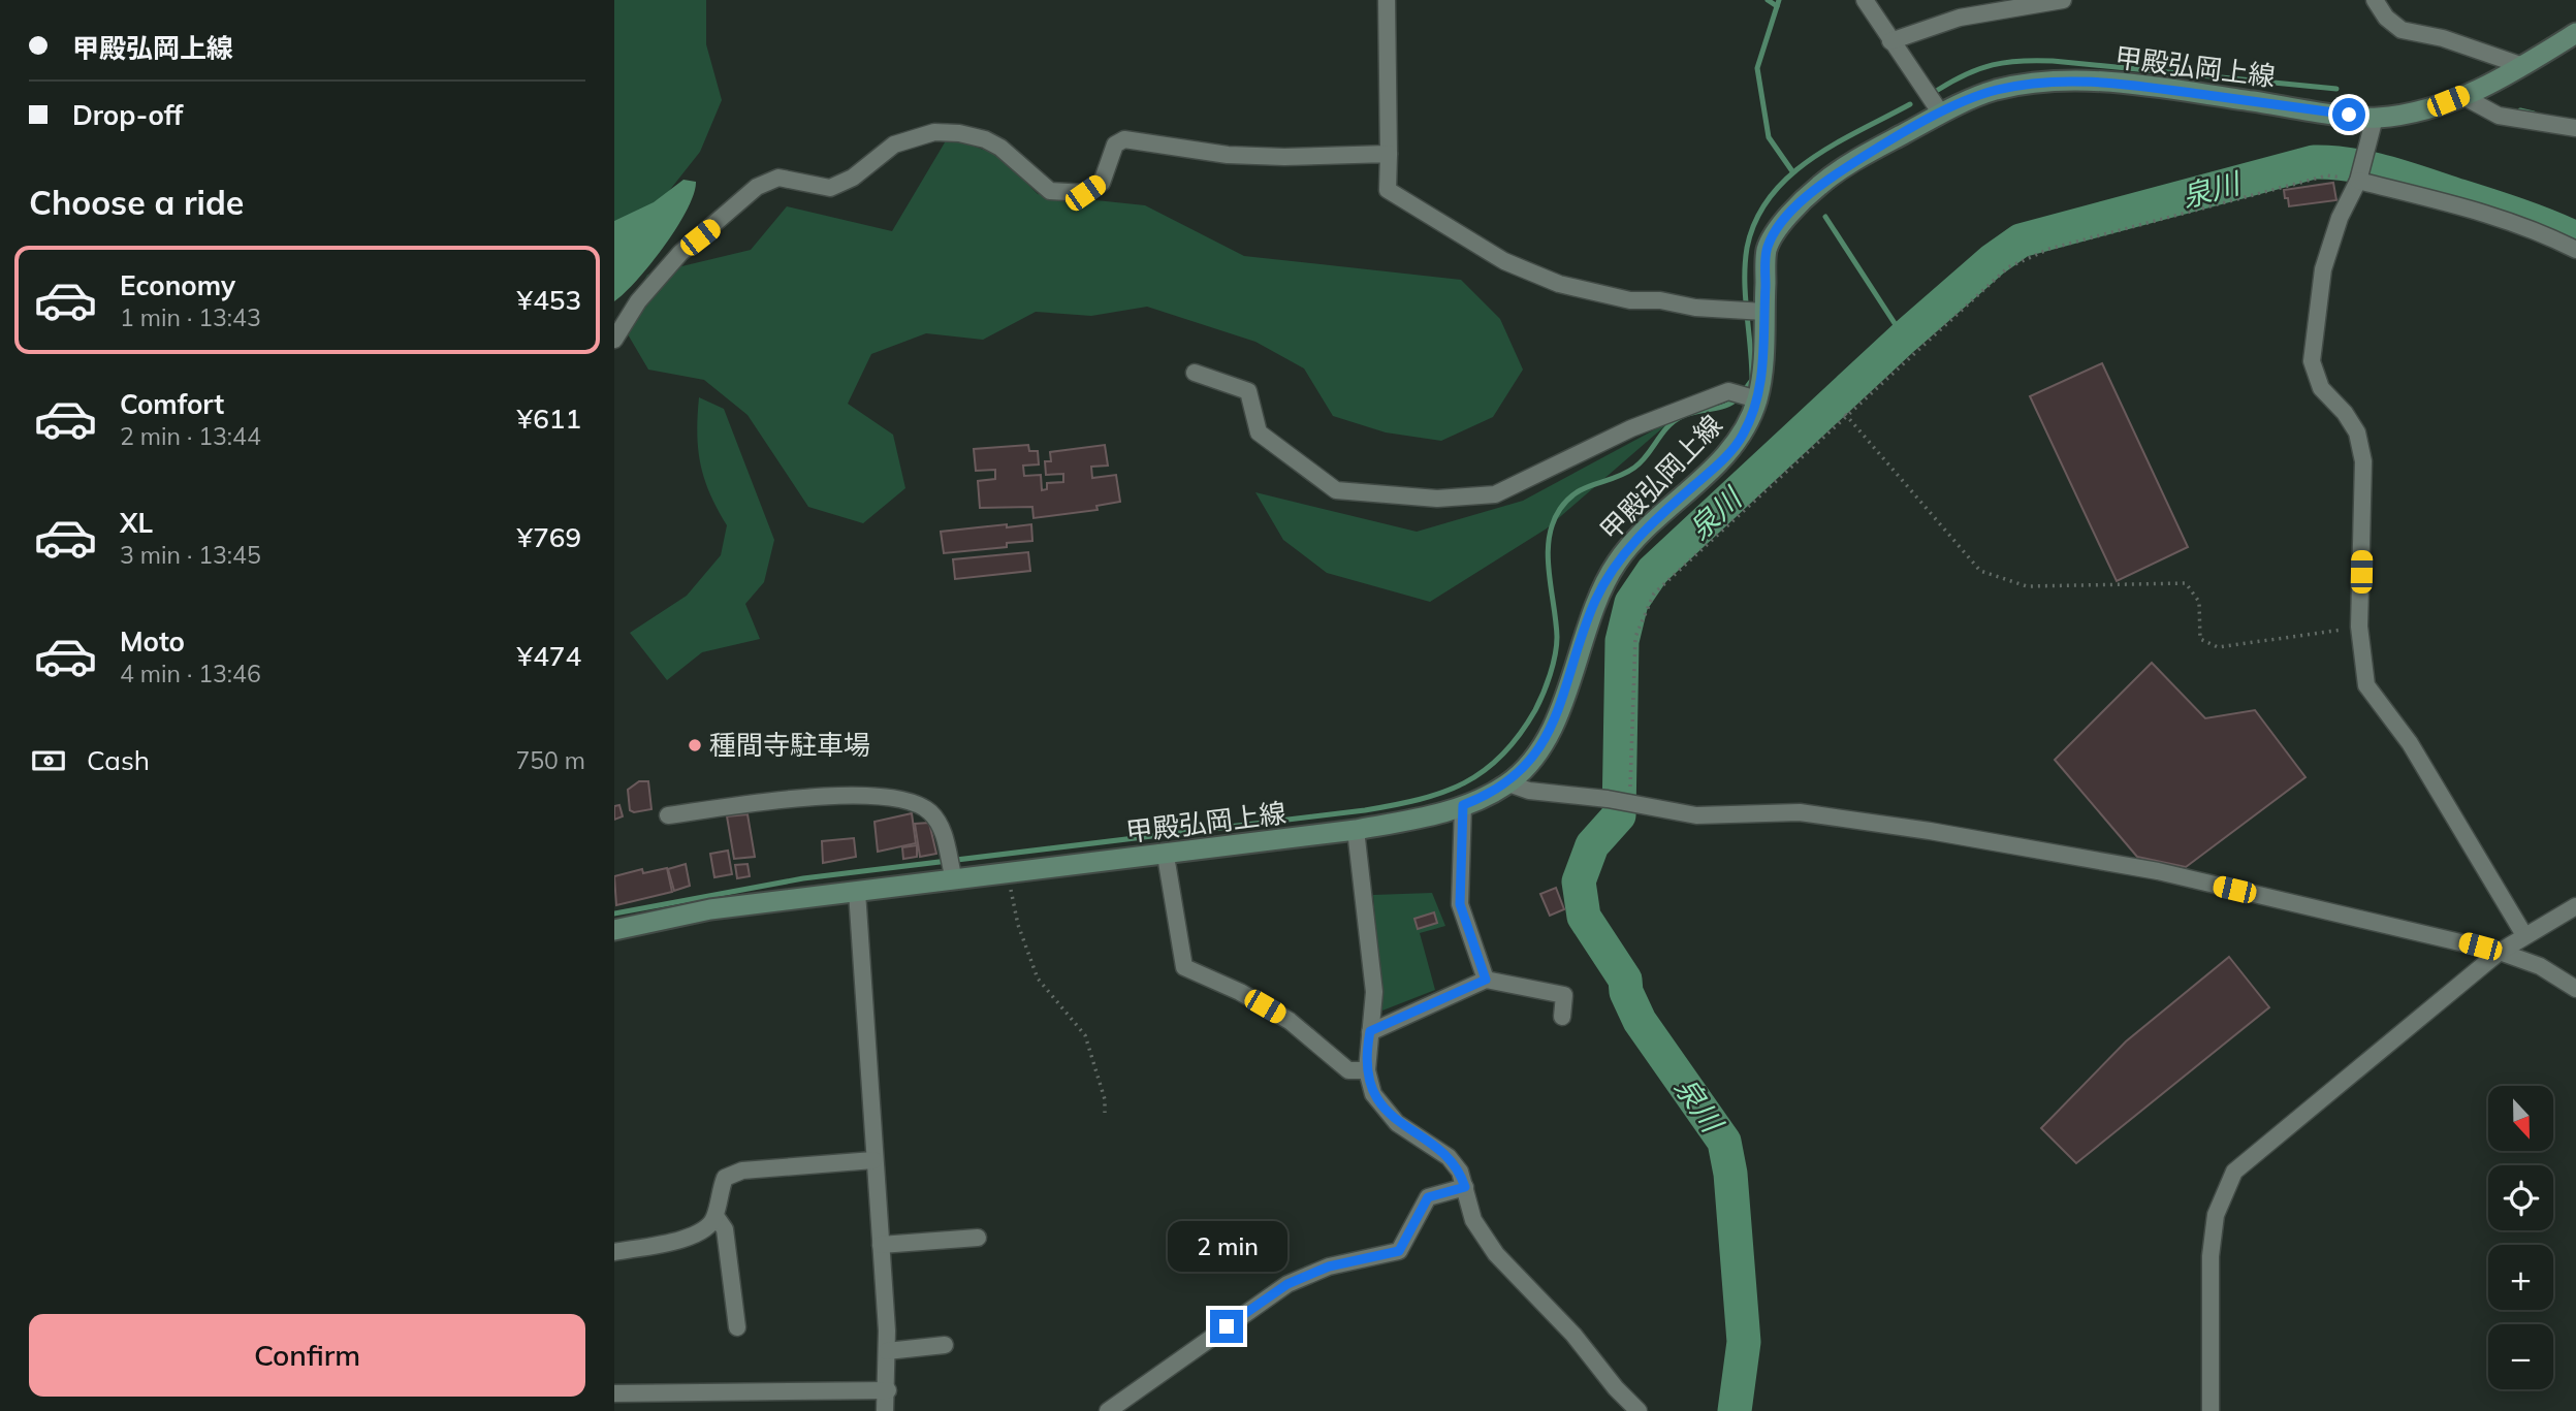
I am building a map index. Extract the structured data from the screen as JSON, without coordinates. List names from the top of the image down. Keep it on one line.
{"streets":{"main road":["甲殿弘岡上線"]},"water":["泉川"],"places":["種間寺駐車場"],"north":"bottom","page":{"banner":["甲殿弘岡上線","Drop-off"],"heading":"Choose a ride","list":[{"name":"Economy","note":"1 min · 13:43","value":"¥453"},{"name":"Comfort","note":"2 min · 13:44","value":"¥611"},{"name":"XL","note":"3 min · 13:45","value":"¥769"},{"name":"Moto","note":"4 min · 13:46","value":"¥474"}],"pay":["Cash","750 m"],"map_buttons":["+","−"],"bubble":"2 min","buttons":"Confirm"}}
